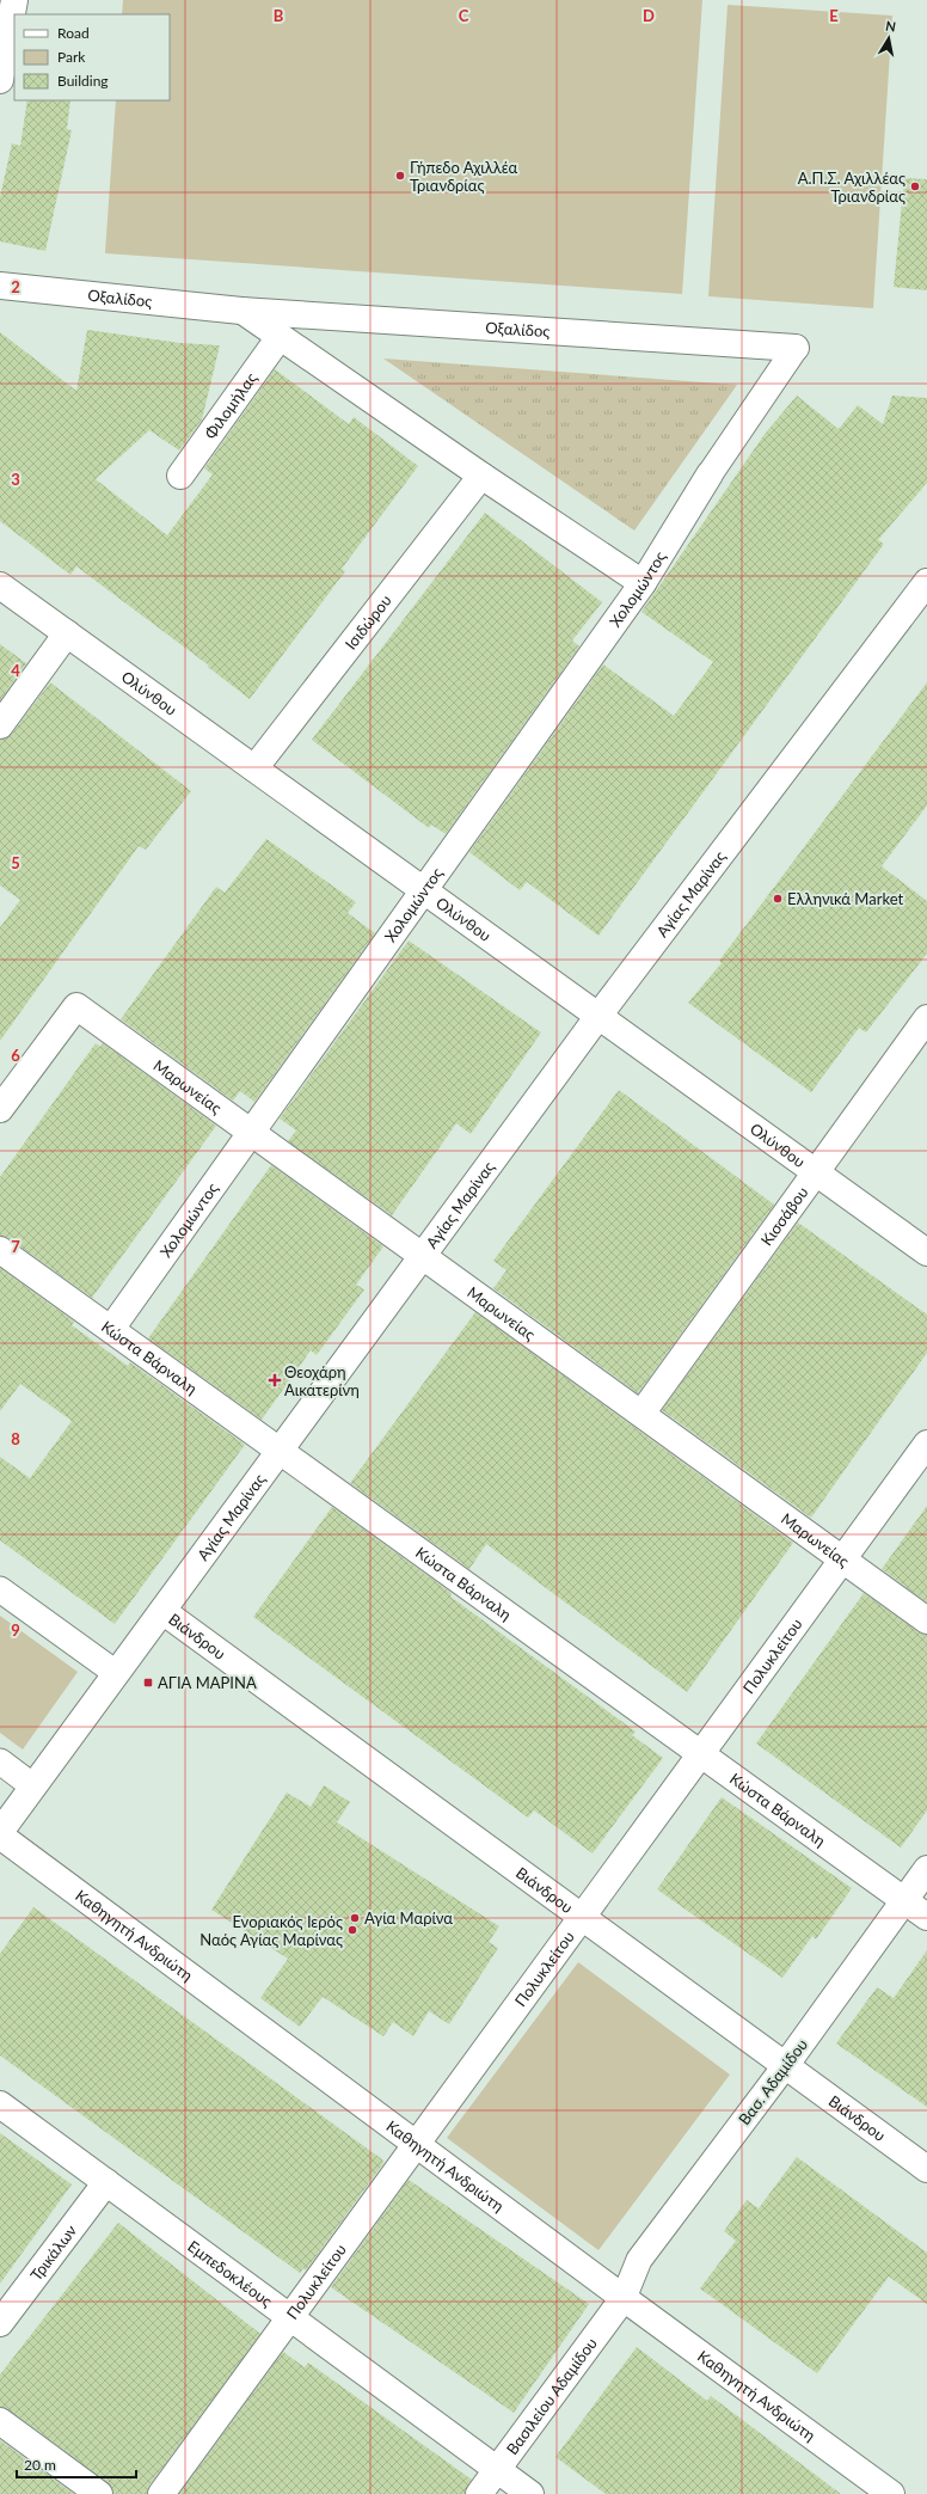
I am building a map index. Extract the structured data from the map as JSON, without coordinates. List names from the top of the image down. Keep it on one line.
{"streets":{"street":["Οξαλίδος","Φιλομήλας","Χολομώντος","Ισιδώρου","Ολύνθου","Αγίας Μαρίνας","Μαρωνείας","Κισσάβου","Κώστα Βάρναλη","Βιάνδρου","Πολυκλείτου","Καθηγητή Ανδριώτη","Βασ. Αδαμίδου","Τρικάλων","Εμπεδοκλέους","Βασιλείου Αδαμίδου"]},"crossings":[["Οξαλίδος","Φιλομήλας"],["Οξαλίδος","Χολομώντος"],["Οξαλίδος","Ισιδώρου"],["Χολομώντος","Ολύνθου"],["Χολομώντος","Μαρωνείας"],["Χολομώντος","Κώστα Βάρναλη"],["Ισιδώρου","Ολύνθου"],["Ολύνθου","Αγίας Μαρίνας"],["Ολύνθου","Κισσάβου"],["Αγίας Μαρίνας","Μαρωνείας"],["Αγίας Μαρίνας","Κώστα Βάρναλη"],["Αγίας Μαρίνας","Βιάνδρου"],["Αγίας Μαρίνας","Καθηγητή Ανδριώτη"],["Μαρωνείας","Κισσάβου"],["Μαρωνείας","Πολυκλείτου"],["Κώστα Βάρναλη","Πολυκλείτου"],["Κώστα Βάρναλη","Βασ. Αδαμίδου"],["Βιάνδρου","Πολυκλείτου"],["Βιάνδρου","Βασ. Αδαμίδου"],["Πολυκλείτου","Καθηγητή Ανδριώτη"],["Πολυκλείτου","Εμπεδοκλέους"],["Καθηγητή Ανδριώτη","Βασ. Αδαμίδου"],["Καθηγητή Ανδριώτη","Βασιλείου Αδαμίδου"],["Βασ. Αδαμίδου","Βασιλείου Αδαμίδου"],["Τρικάλων","Εμπεδοκλέους"],["Εμπεδοκλέους","Βασιλείου Αδαμίδου"]],"places":{"other":["Γήπεδο Αχιλλέα Τριανδρίας","Α.Π.Σ. Αχιλλέας Τριανδρίας","Ελληνικά Market","Αγία Μαρίνα","Ενοριακός Ιερός Ναός Αγίας Μαρίνας"],"health":["Θεοχάρη Αικατερίνη"],"transit":["ΑΓΙΑ ΜΑΡΙΝΑ"]},"legend":["Road","Park","Building"],"scale_bar":"20 m","north":"top","grid":{"columns":["B","C","D","E"],"rows":["2","3","4","5","6","7","8","9"]}}
